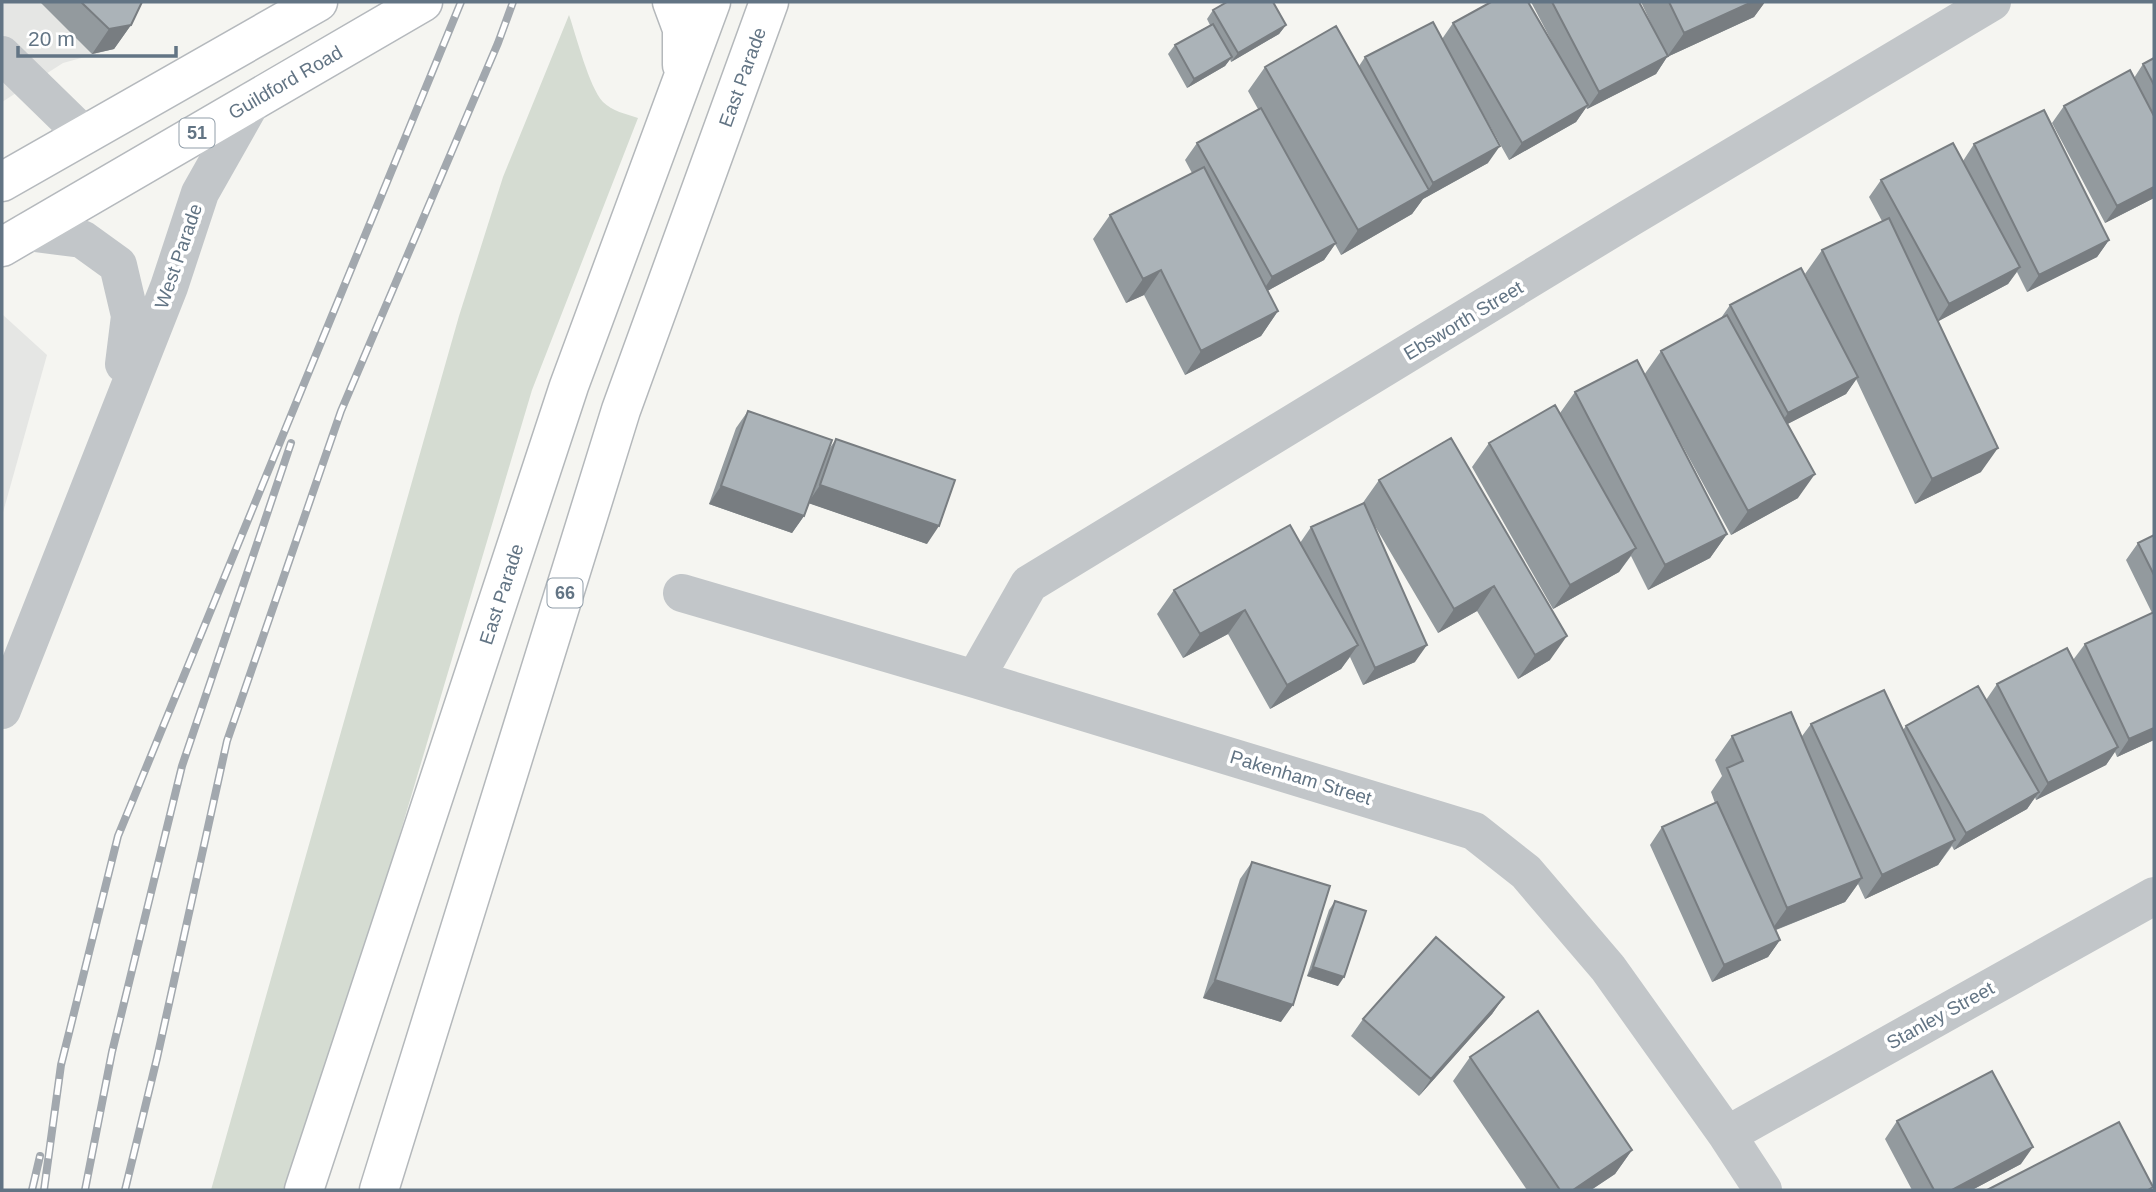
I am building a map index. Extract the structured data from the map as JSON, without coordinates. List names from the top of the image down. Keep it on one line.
{"streets":{"main road":["East Parade","Guildford Road","51","66"],"street":["West Parade","Ebsworth Street","Pakenham Street","Stanley Street"]},"crossings":[["Guildford Road","West Parade"],["Ebsworth Street","Pakenham Street"],["Pakenham Street","Stanley Street"]],"scale_bar":"20 m"}
